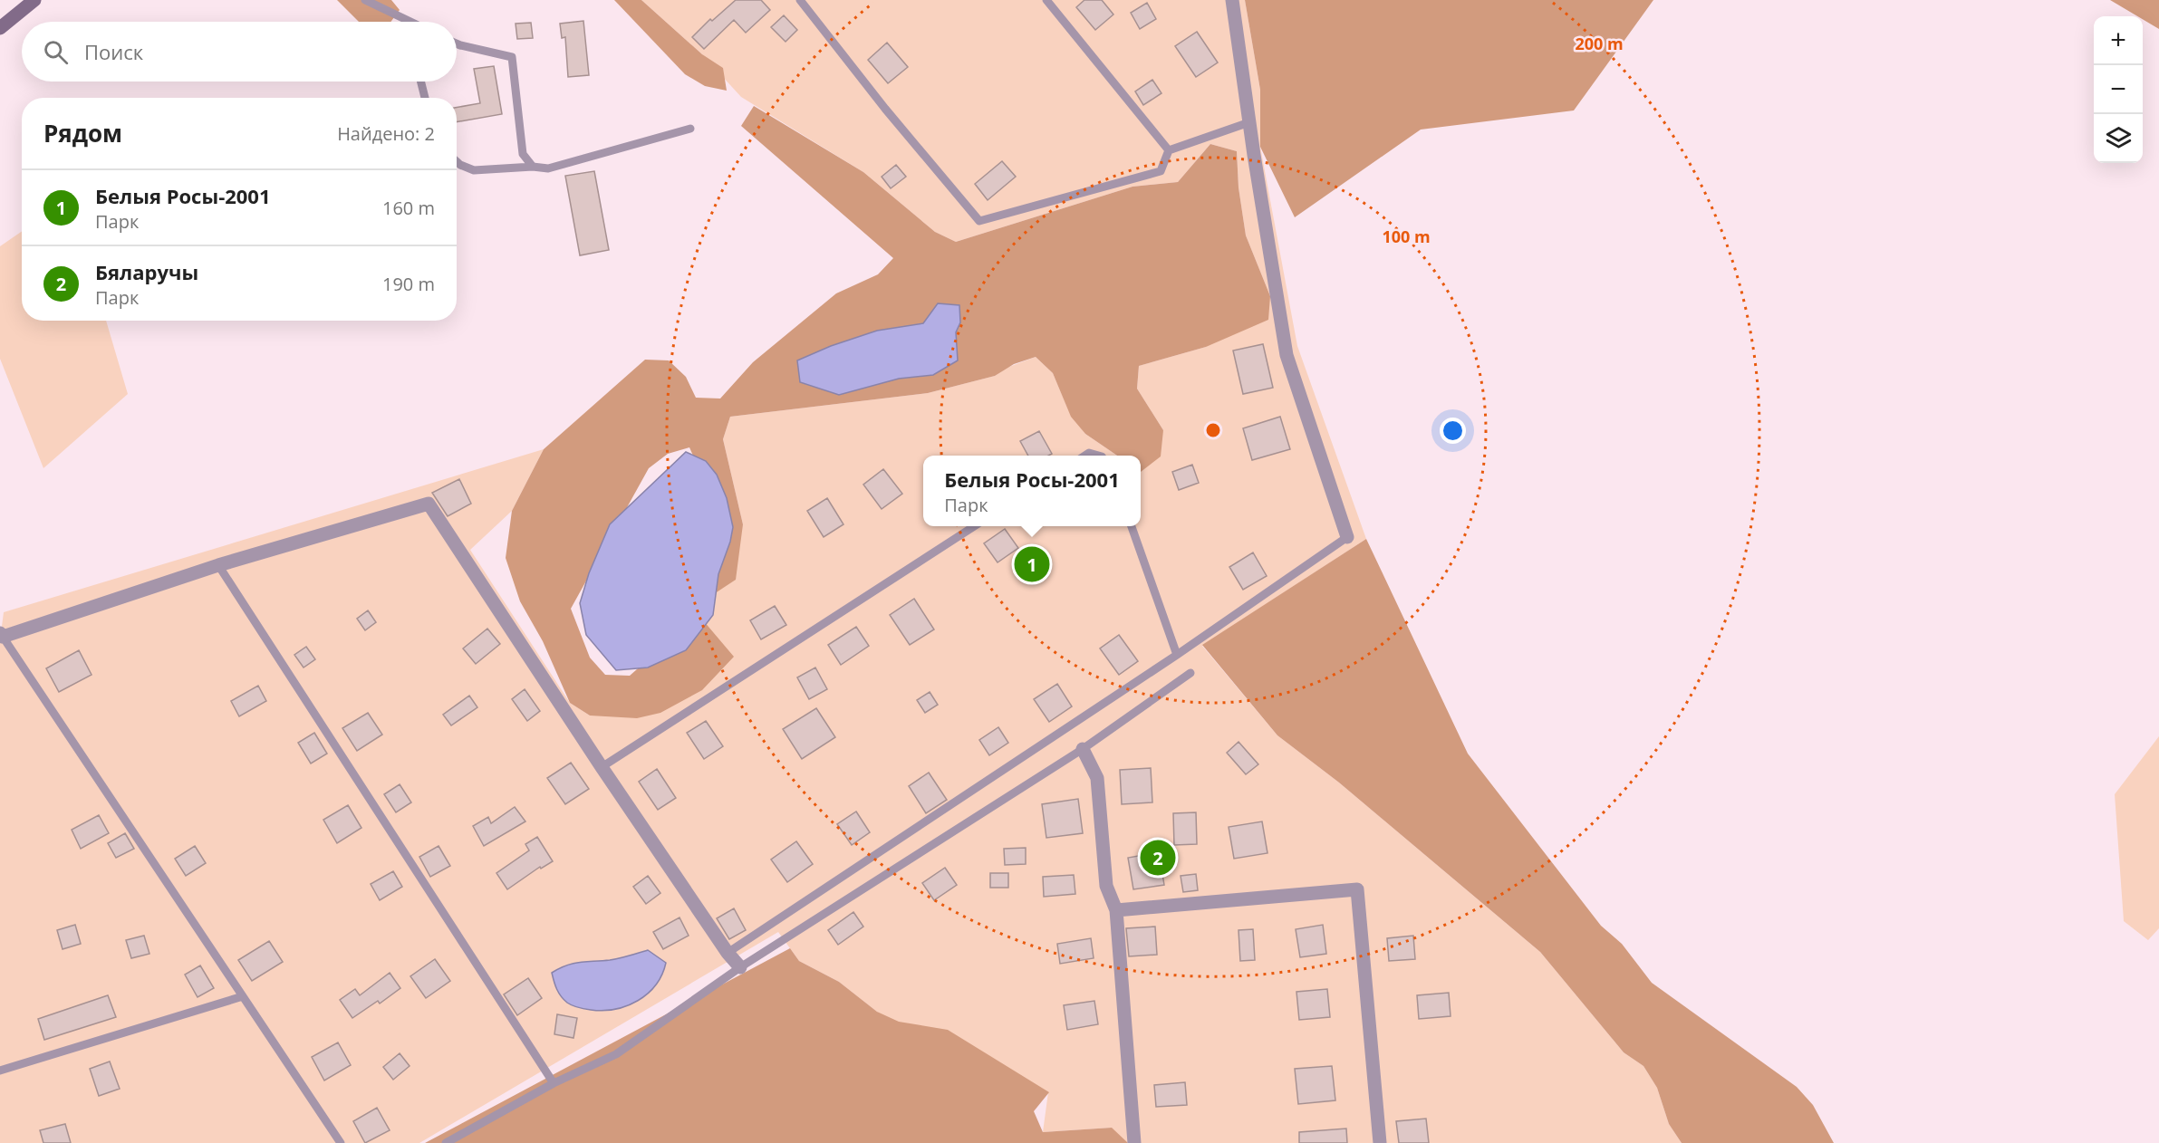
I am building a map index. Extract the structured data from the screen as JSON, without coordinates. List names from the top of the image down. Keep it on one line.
{"page":{"map_buttons":["+","−"],"search":"Поиск","heading":["Рядом","Найдено: 2"],"list":[{"mark":"1","name":"Белыя Росы-2001","note":"Парк","value":"160 m"},{"mark":"2","name":"Бяларучы","note":"Парк","value":"190 m"}],"popup":["Белыя Росы-2001","Парк"],"pins":["1","2"]},"rings":["200 m","100 m"]}
